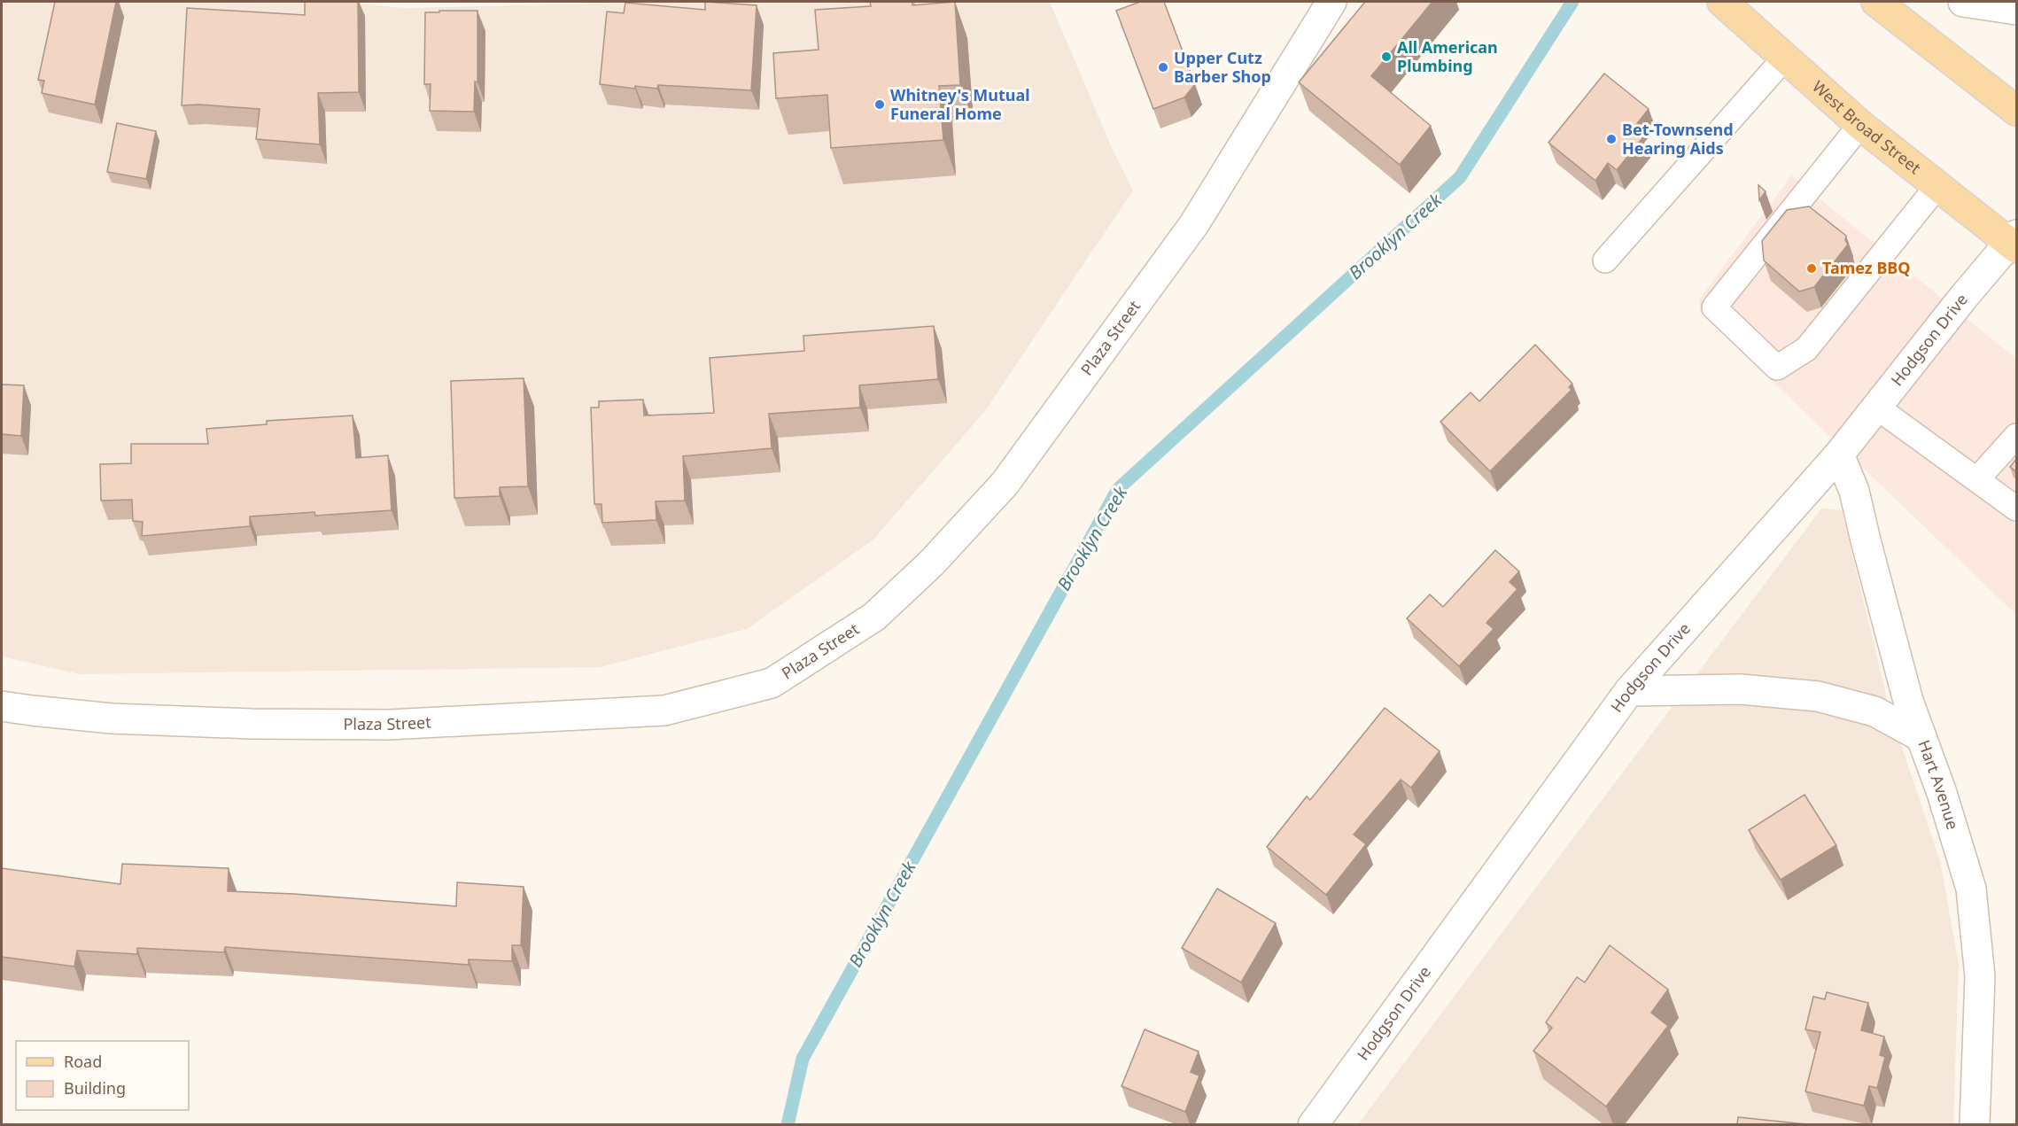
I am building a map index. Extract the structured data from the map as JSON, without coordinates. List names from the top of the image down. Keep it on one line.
{"streets":{"main road":["West Broad Street"],"street":["Plaza Street","Hodgson Drive","Hart Avenue"]},"crossings":[["West Broad Street","Hodgson Drive"],["Hodgson Drive","Hart Avenue"]],"water":["Brooklyn Creek"],"places":["All American Plumbing","Upper Cutz Barber Shop","Whitney's Mutual Funeral Home","Bet-Townsend Hearing Aids","Tamez BBQ"],"legend":["Road","Building"]}
